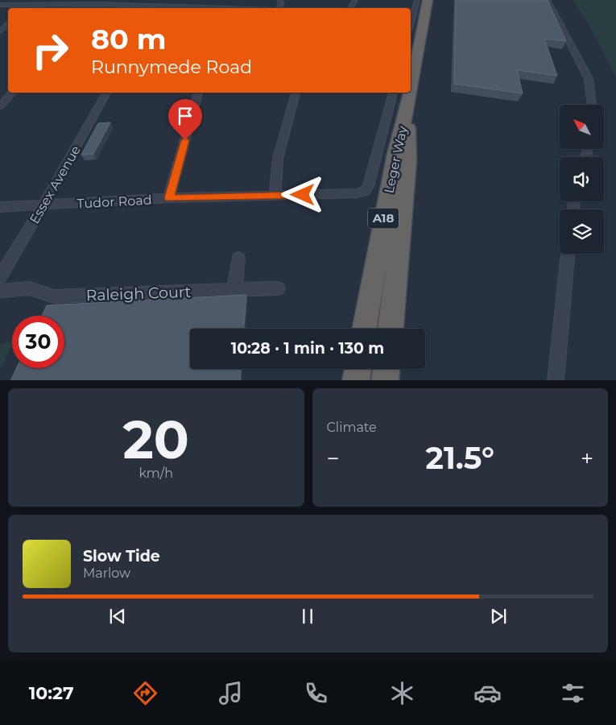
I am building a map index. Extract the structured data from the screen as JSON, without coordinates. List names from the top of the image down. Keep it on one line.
{"streets":{"highway":["Leger Way","A18"],"street":["Essex Avenue","Tudor Road","Raleigh Court"]},"crossings":[["Essex Avenue","Tudor Road"]],"north":"top left","page":{"turn":["80 m","Runnymede Road"],"limit":"30","trip":"10:28 · 1 min · 130 m","tile":[["20","km/h"],"Climate"],"heat":["−","21.5°","+"],"song":["Slow Tide","Marlow"],"tabs":"10:27"}}
